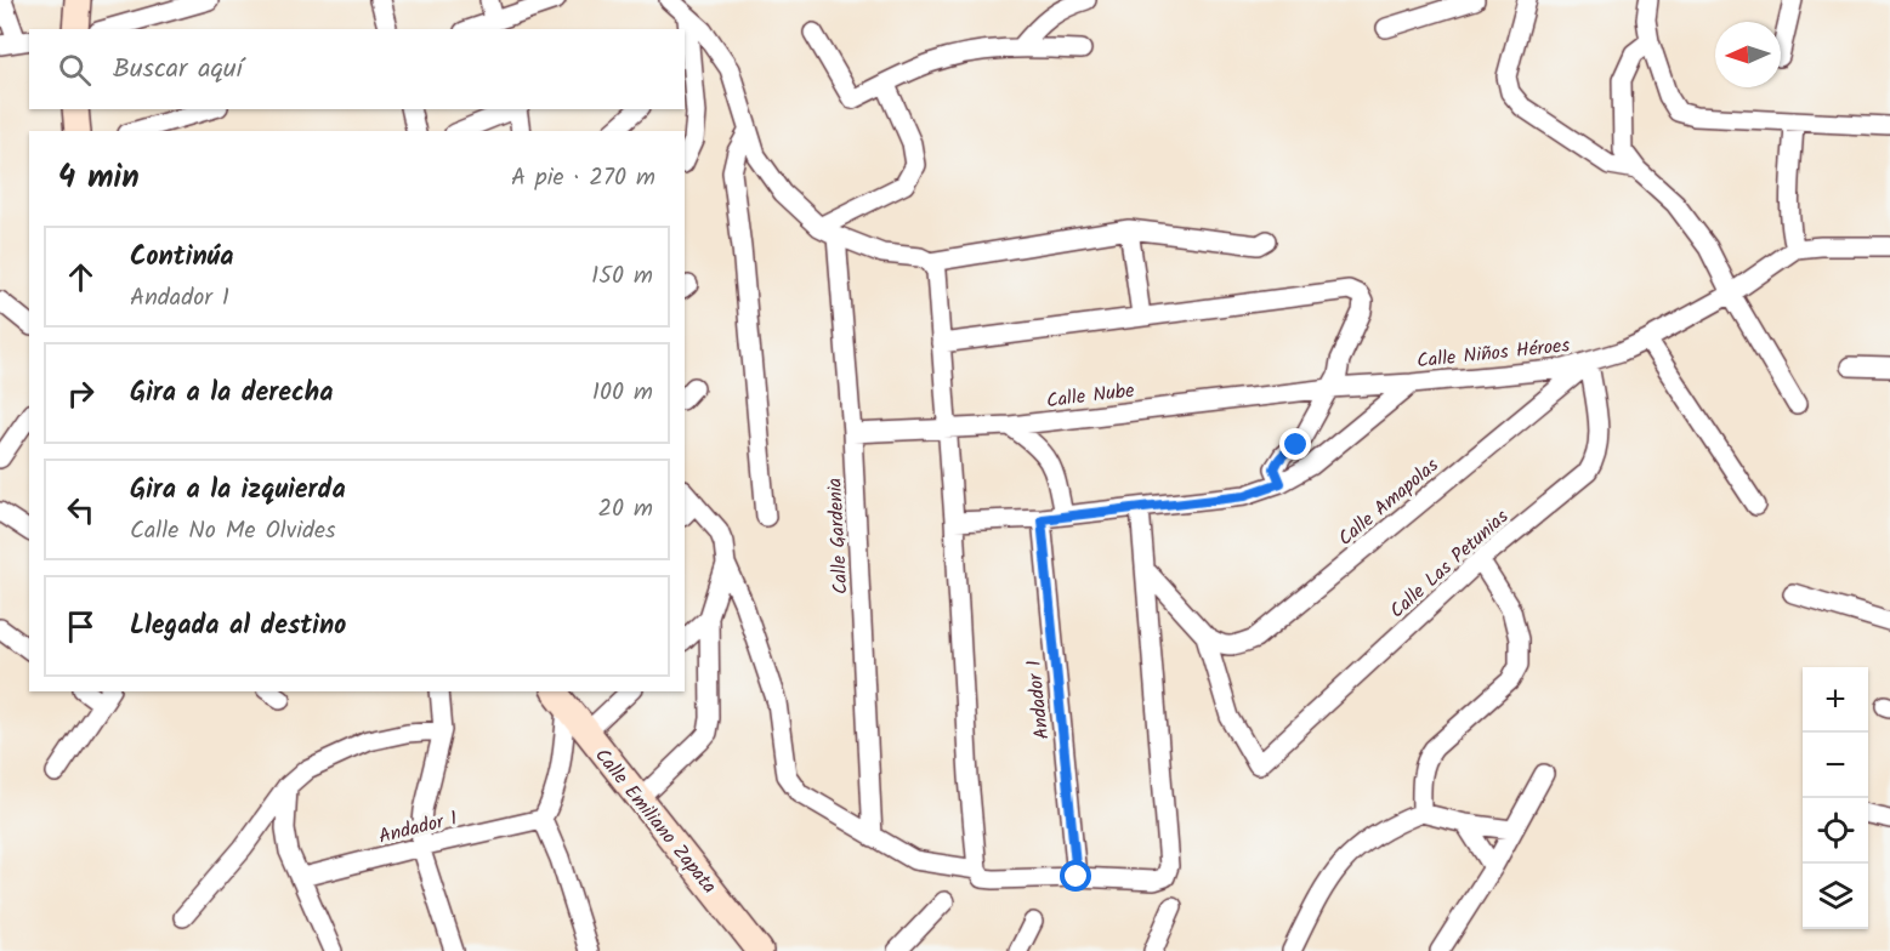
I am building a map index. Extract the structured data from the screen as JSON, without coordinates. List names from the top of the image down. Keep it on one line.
{"streets":{"street":["Calle Niños Héroes","Calle Nube","Calle Amapolas","Calle Gardenia","Calle Las Petunias","Andador 1","Calle Emiliano Zapata"]},"crossings":[["Calle Niños Héroes","Calle Nube"],["Calle Niños Héroes","Calle Amapolas"],["Calle Niños Héroes","Calle Las Petunias"],["Calle Nube","Calle Gardenia"],["Calle Amapolas","Calle Las Petunias"]],"north":"left","page":{"search":"Buscar aquí","heading":["4 min","A pie · 270 m"],"list":[["Continúa","Andador 1","150 m"],["Gira a la derecha","100 m"],["Gira a la izquierda","Calle No Me Olvides","20 m"],"Llegada al destino"],"map_buttons":["+","−"]}}
